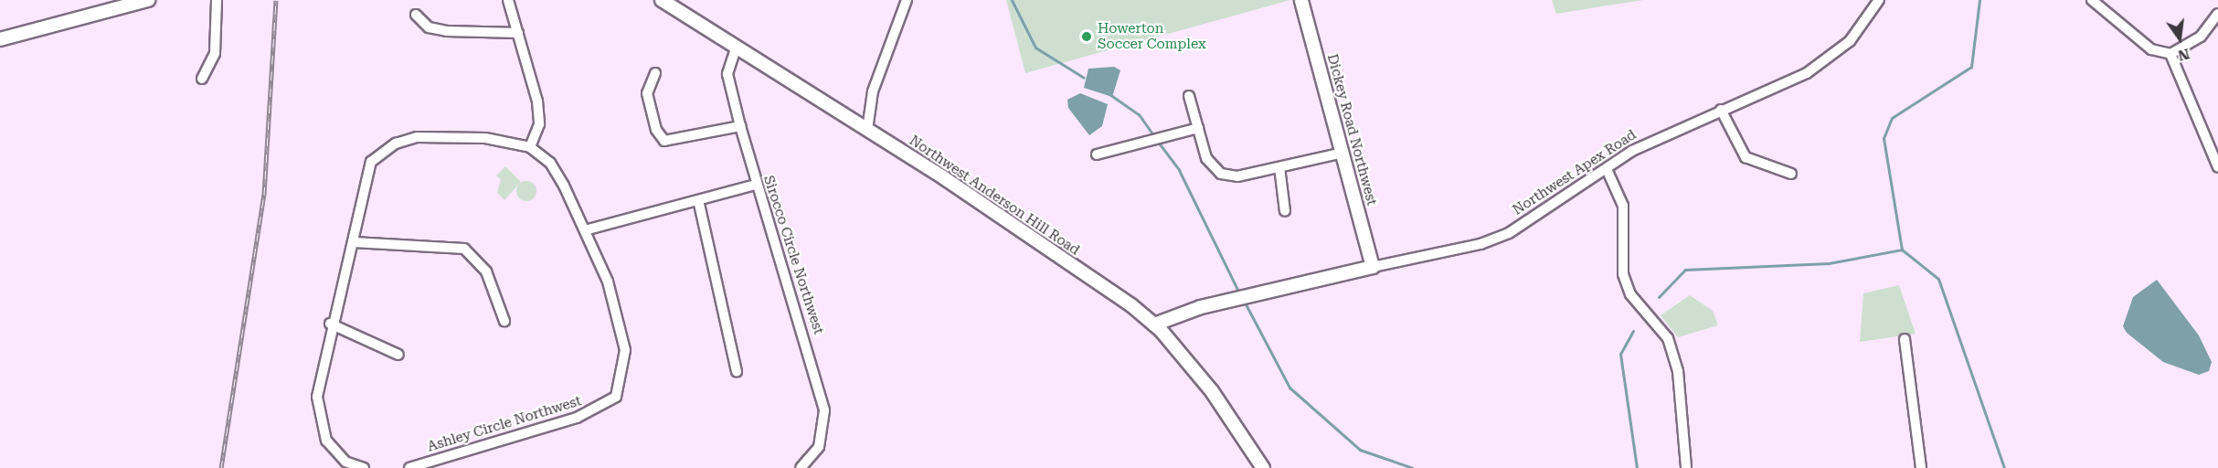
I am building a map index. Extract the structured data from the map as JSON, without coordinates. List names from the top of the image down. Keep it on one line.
{"streets":{"main road":["Dickey Road Northwest","Northwest Apex Road","Northwest Anderson Hill Road"],"street":["Sirocco Circle Northwest","Ashley Circle Northwest"]},"crossings":[["Dickey Road Northwest","Northwest Apex Road"],["Northwest Apex Road","Northwest Anderson Hill Road"],["Northwest Anderson Hill Road","Sirocco Circle Northwest"]],"places":["Howerton Soccer Complex"],"north":"bottom"}
